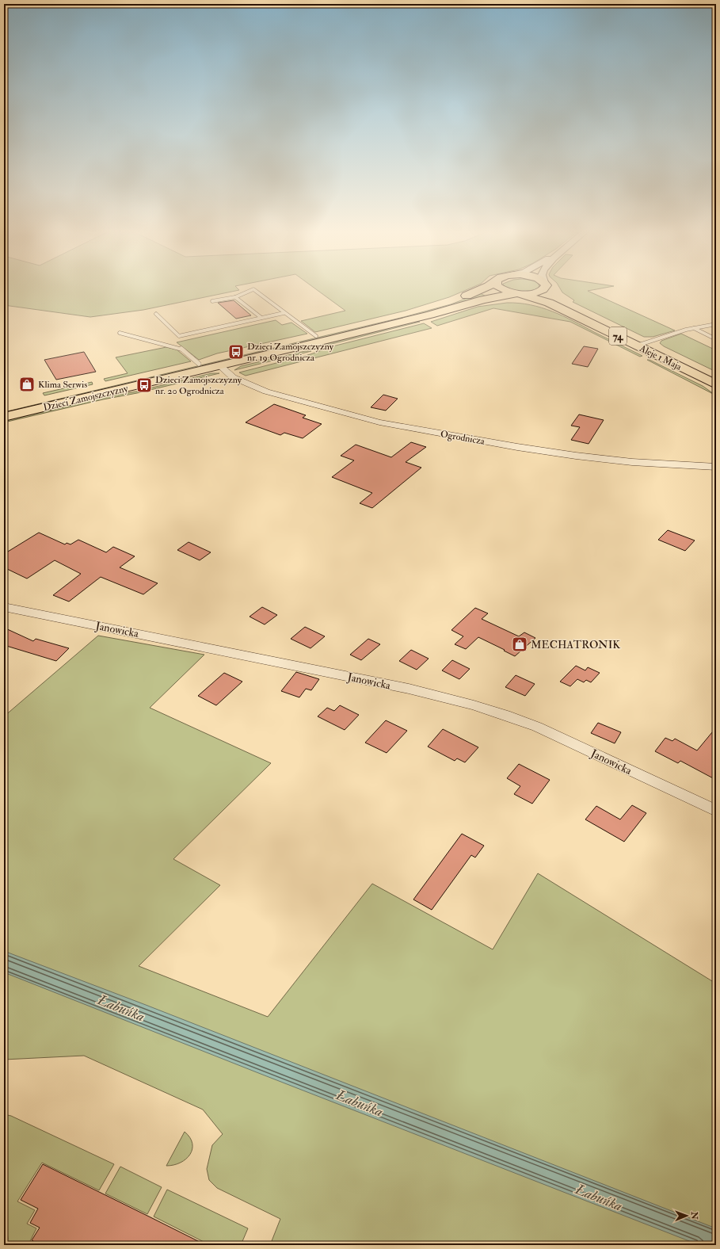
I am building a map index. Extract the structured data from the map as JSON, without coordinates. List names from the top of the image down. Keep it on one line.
{"streets":{"main road":["74","Aleje 1 Maja","Dzieci Zamojszczyzny"],"street":["Ogrodnicza","Janowicka"]},"crossings":[["74","Aleje 1 Maja"],["74","Dzieci Zamojszczyzny"],["Aleje 1 Maja","Dzieci Zamojszczyzny"],["Dzieci Zamojszczyzny","Ogrodnicza"]],"water":["Łabuńka"],"places":{"bus stop":["Dzieci Zamojszczyzny nr. 19 Ogrodnicza","Dzieci Zamojszczyzny nr. 20 Ogrodnicza"],"shop":["Klima Serwis","MECHATRONIK"]},"north":"right"}
